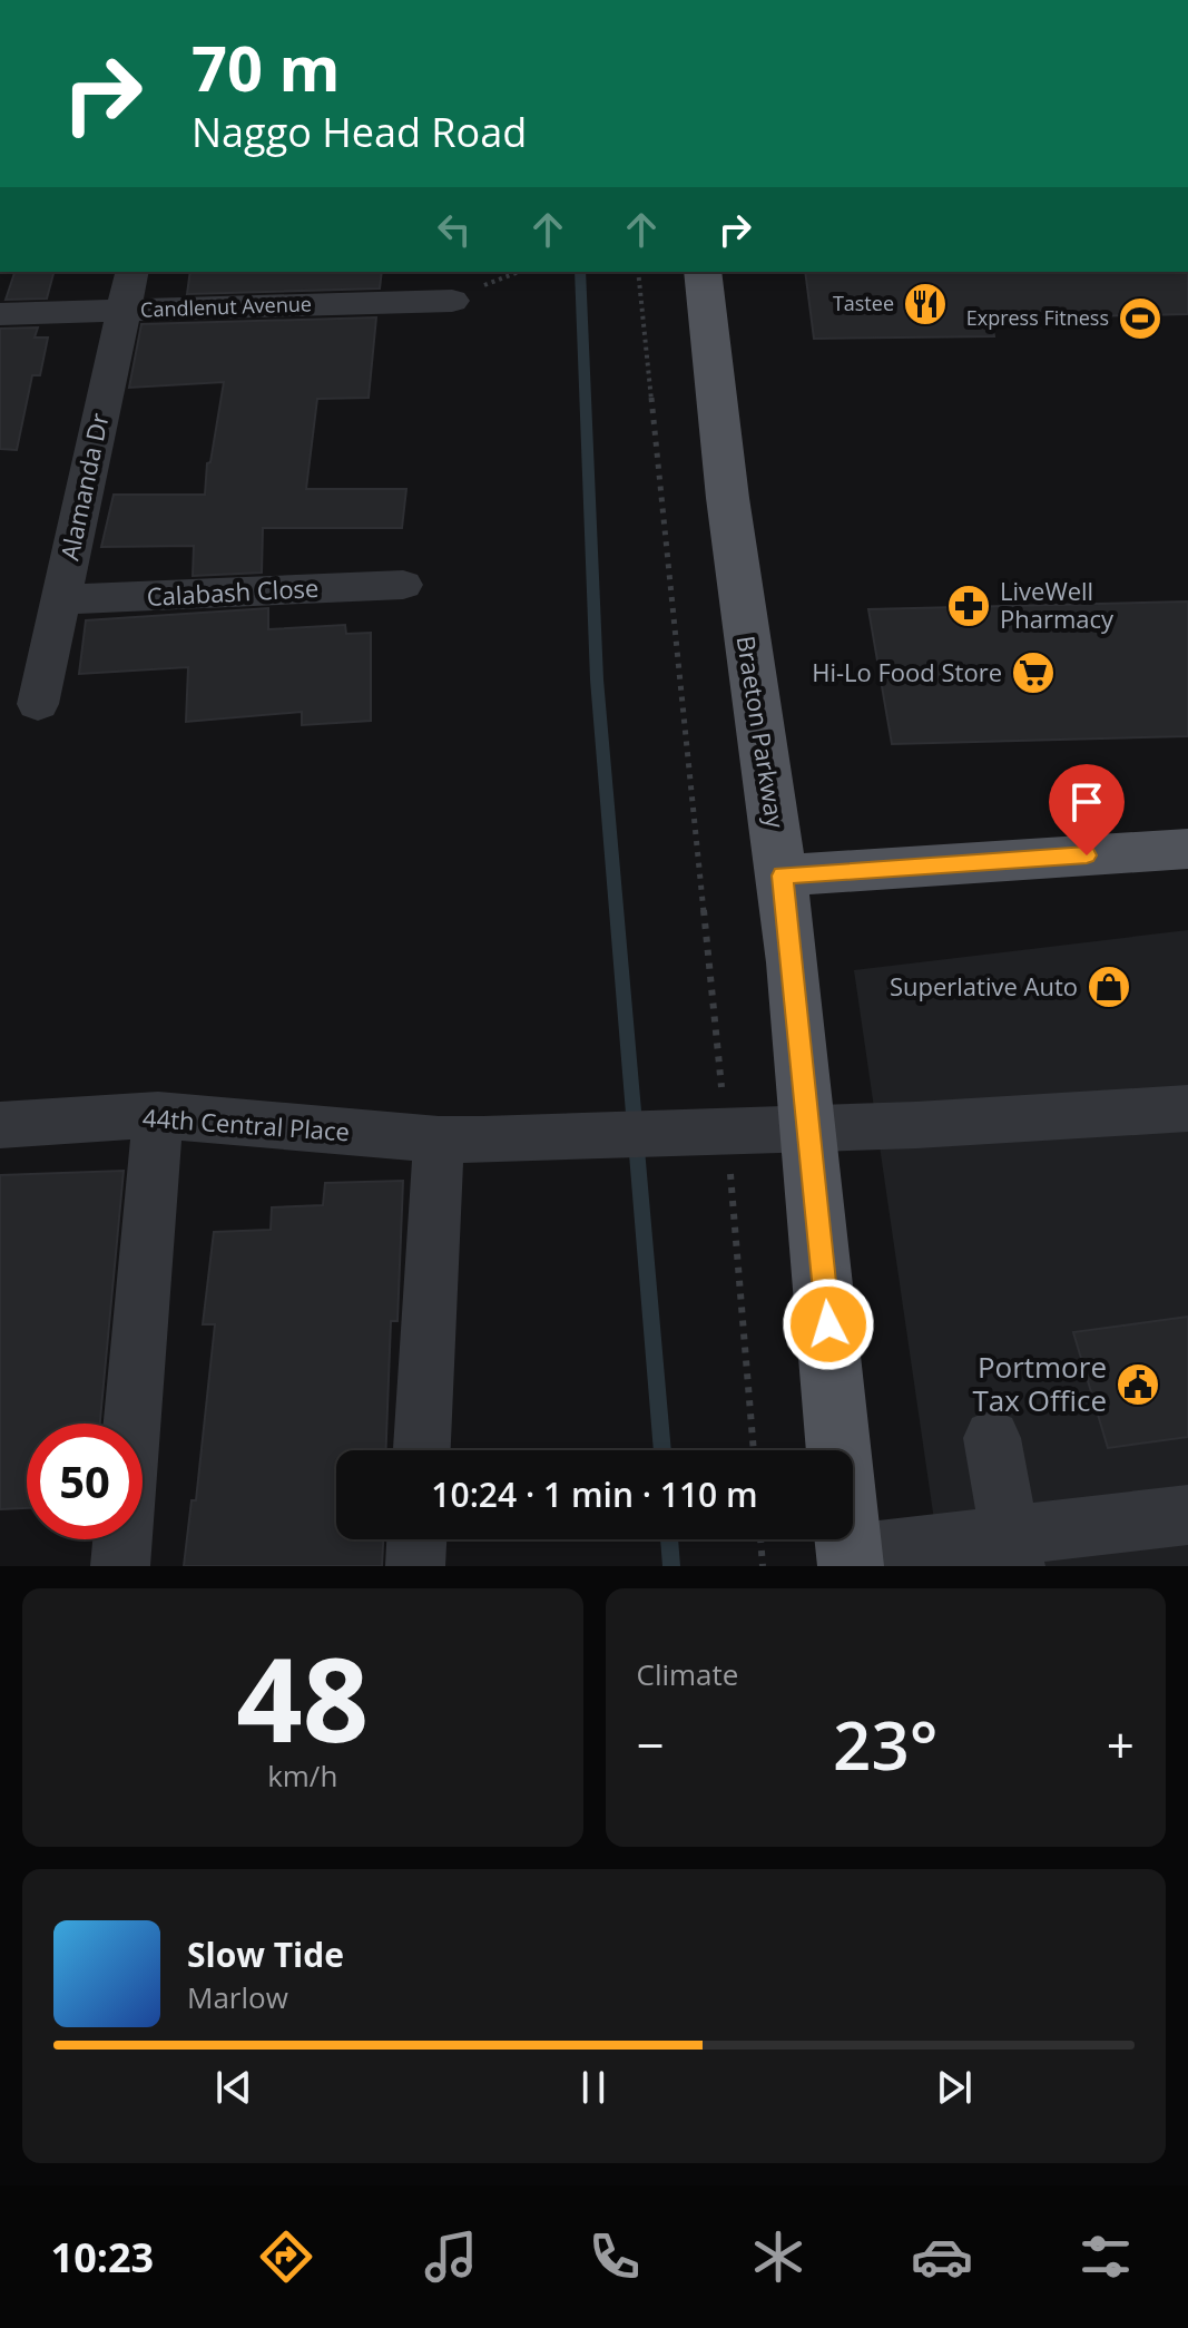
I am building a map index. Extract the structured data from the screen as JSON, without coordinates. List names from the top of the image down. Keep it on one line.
{"streets":{"main road":["Braeton Parkway"],"street":["Candlenut Avenue","Alamanda Dr","Calabash Close","44th Central Place"]},"crossings":[["Candlenut Avenue","Alamanda Dr"],["Alamanda Dr","Calabash Close"],["Braeton Parkway","44th Central Place"]],"places":{"restaurant":["Tastee"],"sports":["Express Fitness"],"pharmacy":["LiveWell Pharmacy"],"supermarket":["Hi-Lo Food Store"],"shop":["Superlative Auto"],"public building":["Portmore Tax Office"]},"page":{"turn":["70 m","Naggo Head Road"],"limit":"50","trip":"10:24 · 1 min · 110 m","tile":[["48","km/h"],"Climate"],"heat":["−","23°","+"],"song":["Slow Tide","Marlow"],"tabs":"10:23"}}
